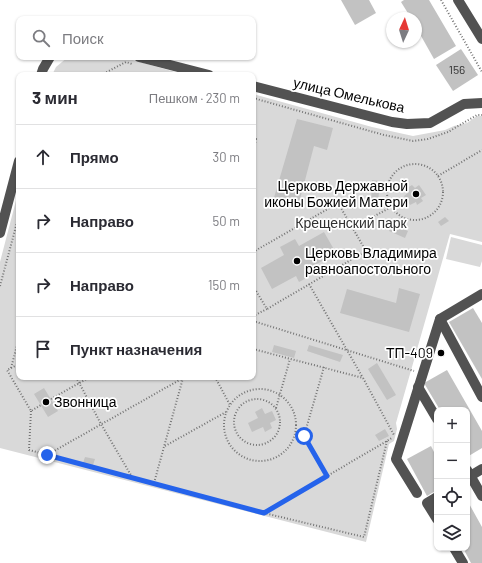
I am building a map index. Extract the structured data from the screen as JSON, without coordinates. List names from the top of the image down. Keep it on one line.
{"streets":{"street":["улица Омелькова"]},"parks":["Крещенский парк"],"places":["Церковь Державной иконы Божией Матери","Церковь Владимира равноапостольного","ТП-409","Звонница"],"house_numbers":["156"],"north":"top","page":{"search":"Поиск","heading":["3 мин","Пешком · 230 m"],"list":[["Прямо","30 m"],["Направо","50 m"],["Направо","150 m"],"Пункт назначения"],"map_buttons":["+","−"]}}
